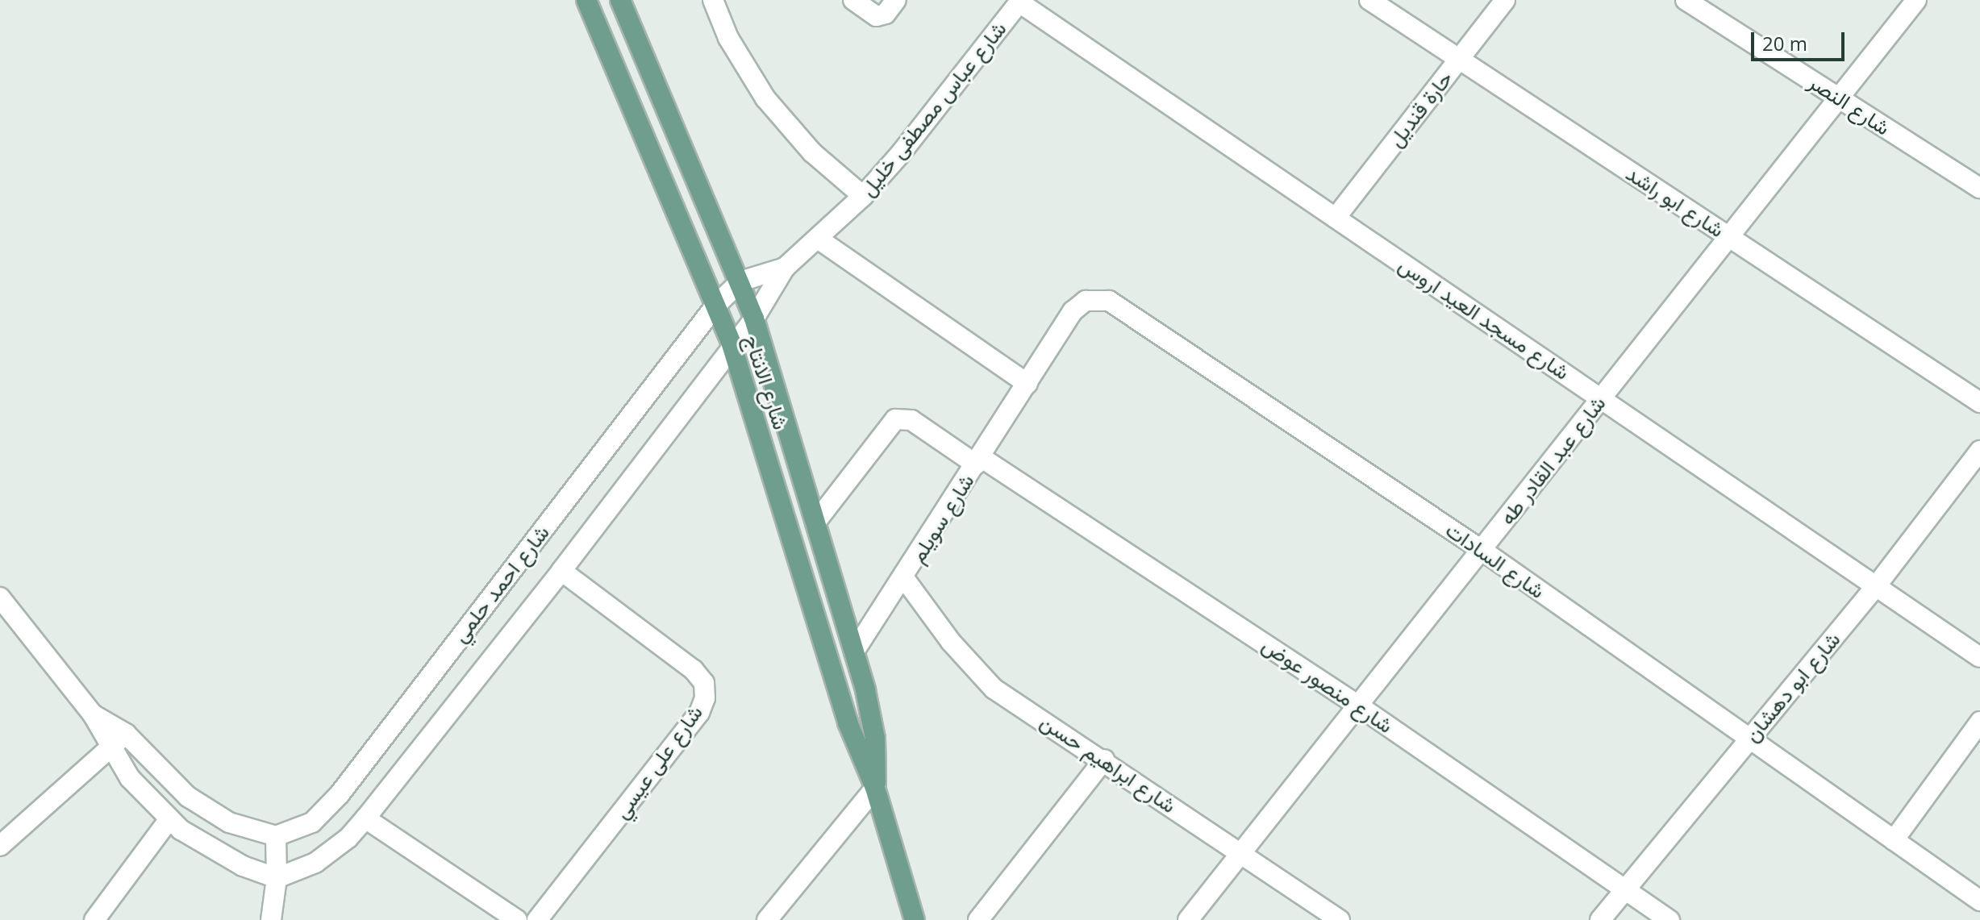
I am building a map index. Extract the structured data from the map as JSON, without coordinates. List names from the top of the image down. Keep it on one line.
{"streets":{"main road":["شارع الانتاج"],"street":["شارع النصر","شارع عباس مصطفى خليل","حارة قنديل","شارع ابو راشد","شارع مسجد العيد اروس","شارع عبد القادر طه","شارع سويلم","شارع السادات","شارع احمد حلمي","شارع منصور عوض","شارع ابو دهشان","شارع على عيسي","شارع ابراهيم حسن"]},"crossings":[["شارع النصر","شارع عبد القادر طه"],["شارع عباس مصطفى خليل","شارع مسجد العيد اروس"],["شارع عباس مصطفى خليل","شارع الانتاج"],["شارع عباس مصطفى خليل","شارع احمد حلمي"],["حارة قنديل","شارع ابو راشد"],["حارة قنديل","شارع مسجد العيد اروس"],["شارع ابو راشد","شارع عبد القادر طه"],["شارع مسجد العيد اروس","شارع عبد القادر طه"],["شارع مسجد العيد اروس","شارع ابو دهشان"],["شارع الانتاج","شارع سويلم"],["شارع الانتاج","شارع احمد حلمي"],["شارع الانتاج","شارع منصور عوض"],["شارع عبد القادر طه","شارع السادات"],["شارع عبد القادر طه","شارع منصور عوض"],["شارع عبد القادر طه","شارع ابراهيم حسن"],["شارع سويلم","شارع السادات"],["شارع سويلم","شارع منصور عوض"],["شارع سويلم","شارع ابراهيم حسن"],["شارع السادات","شارع ابو دهشان"],["شارع احمد حلمي","شارع على عيسي"],["شارع منصور عوض","شارع ابو دهشان"]],"scale_bar":"20 m"}
